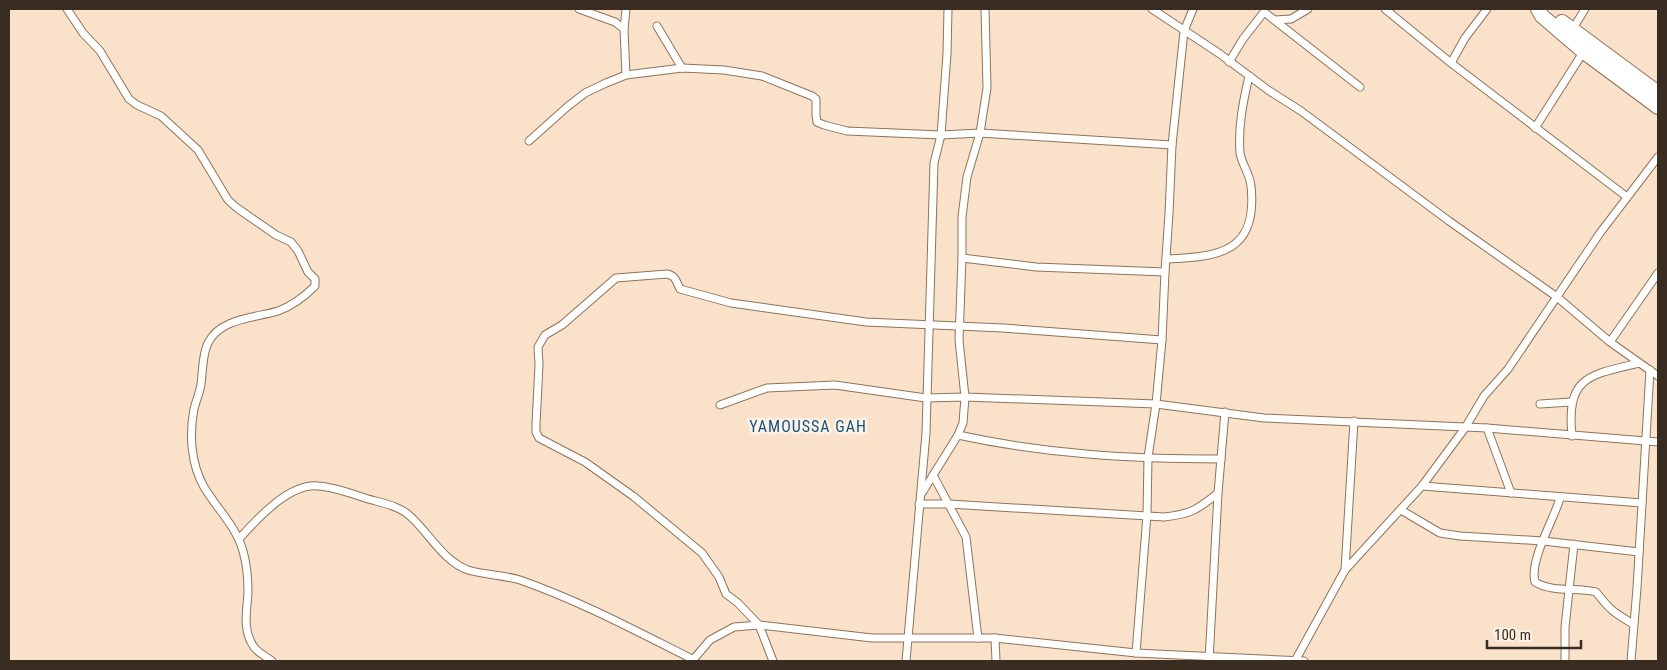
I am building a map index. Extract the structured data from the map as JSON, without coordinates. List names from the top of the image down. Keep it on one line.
{"districts":["YAMOUSSA GAH"],"scale_bar":"100 m"}
